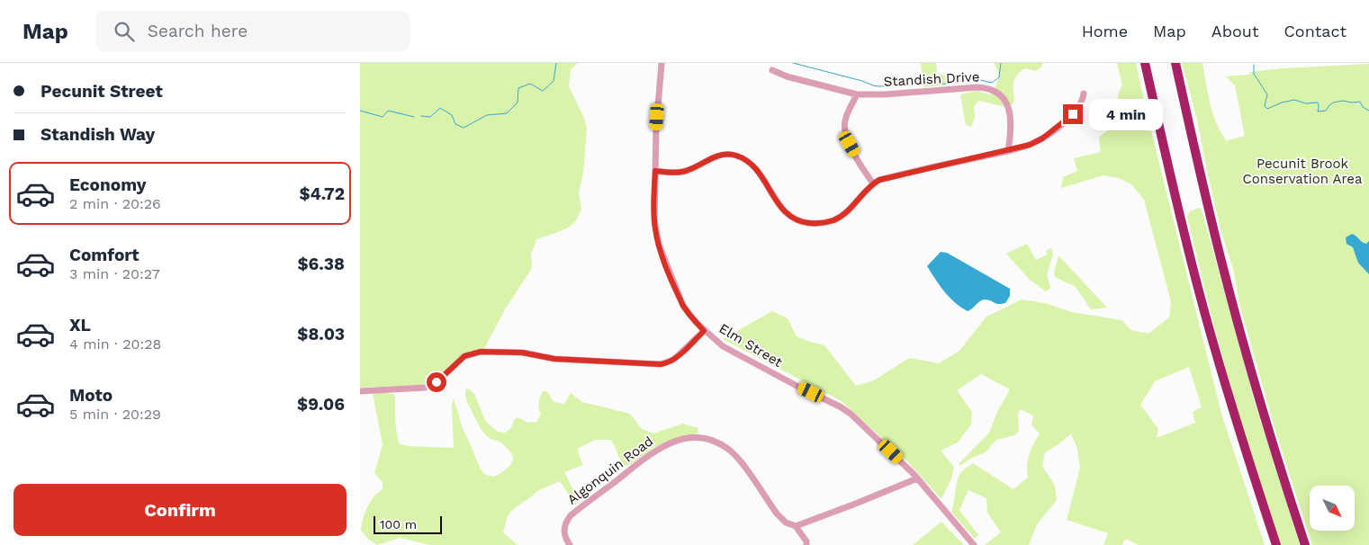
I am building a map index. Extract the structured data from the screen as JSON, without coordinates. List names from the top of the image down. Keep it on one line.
{"streets":{"street":["Standish Drive","Elm Street","Algonquin Road"]},"parks":["Pecunit Brook Conservation Area"],"scale_bar":"100 m","north":"bottom right","page":{"header":"Map","search":"Search here","nav":["Home","Map","About","Contact"],"banner":["Pecunit Street","Standish Way"],"bubble":"4 min","list":[{"name":"Economy","note":"2 min · 20:26","value":"$4.72"},{"name":"Comfort","note":"3 min · 20:27","value":"$6.38"},{"name":"XL","note":"4 min · 20:28","value":"$8.03"},{"name":"Moto","note":"5 min · 20:29","value":"$9.06"}],"buttons":"Confirm","scale":"100 m"}}
